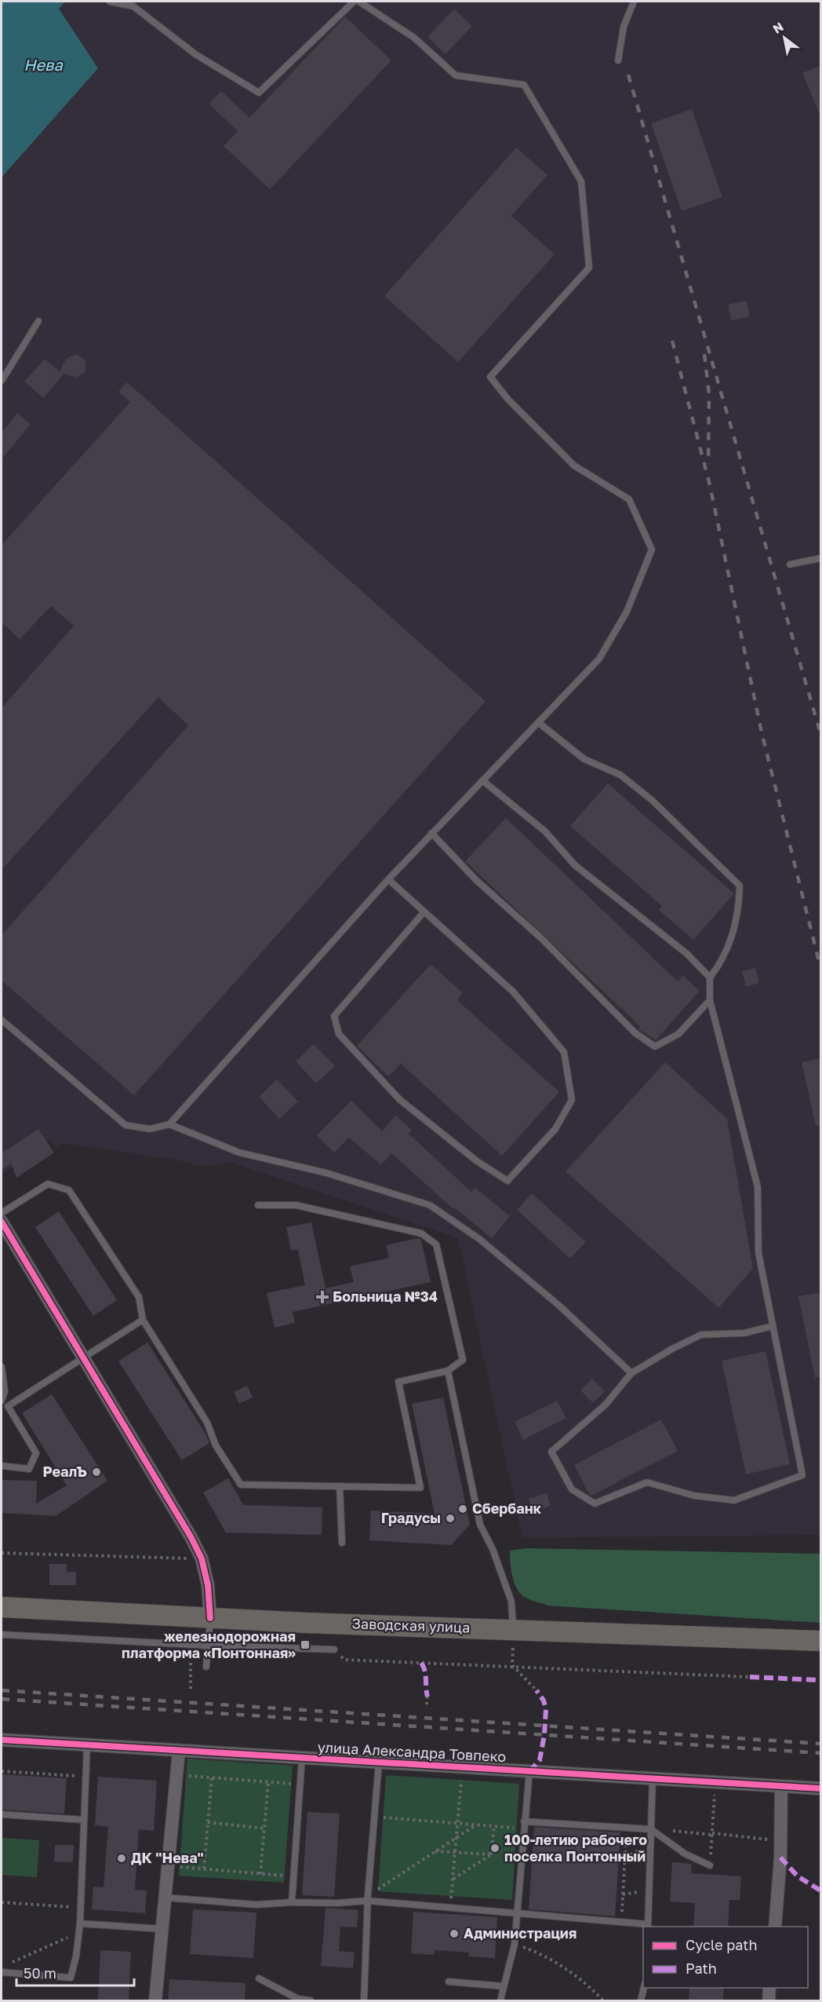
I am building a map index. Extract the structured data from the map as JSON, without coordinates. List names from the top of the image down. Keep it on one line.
{"streets":{"main road":["Заводская улица"],"street":["улица Александра Товпеко"]},"water":["Нева"],"places":{"health":["Больница №34"],"other":["РеалЪ","Сбербанк","Градусы","100-летию рабочего поселка Понтонный","ДК \"Нева\"","Администрация"],"transit":["железнодорожная платформа «Понтонная»"]},"legend":["Cycle path","Path"],"scale_bar":"50 m","north":"top left"}
